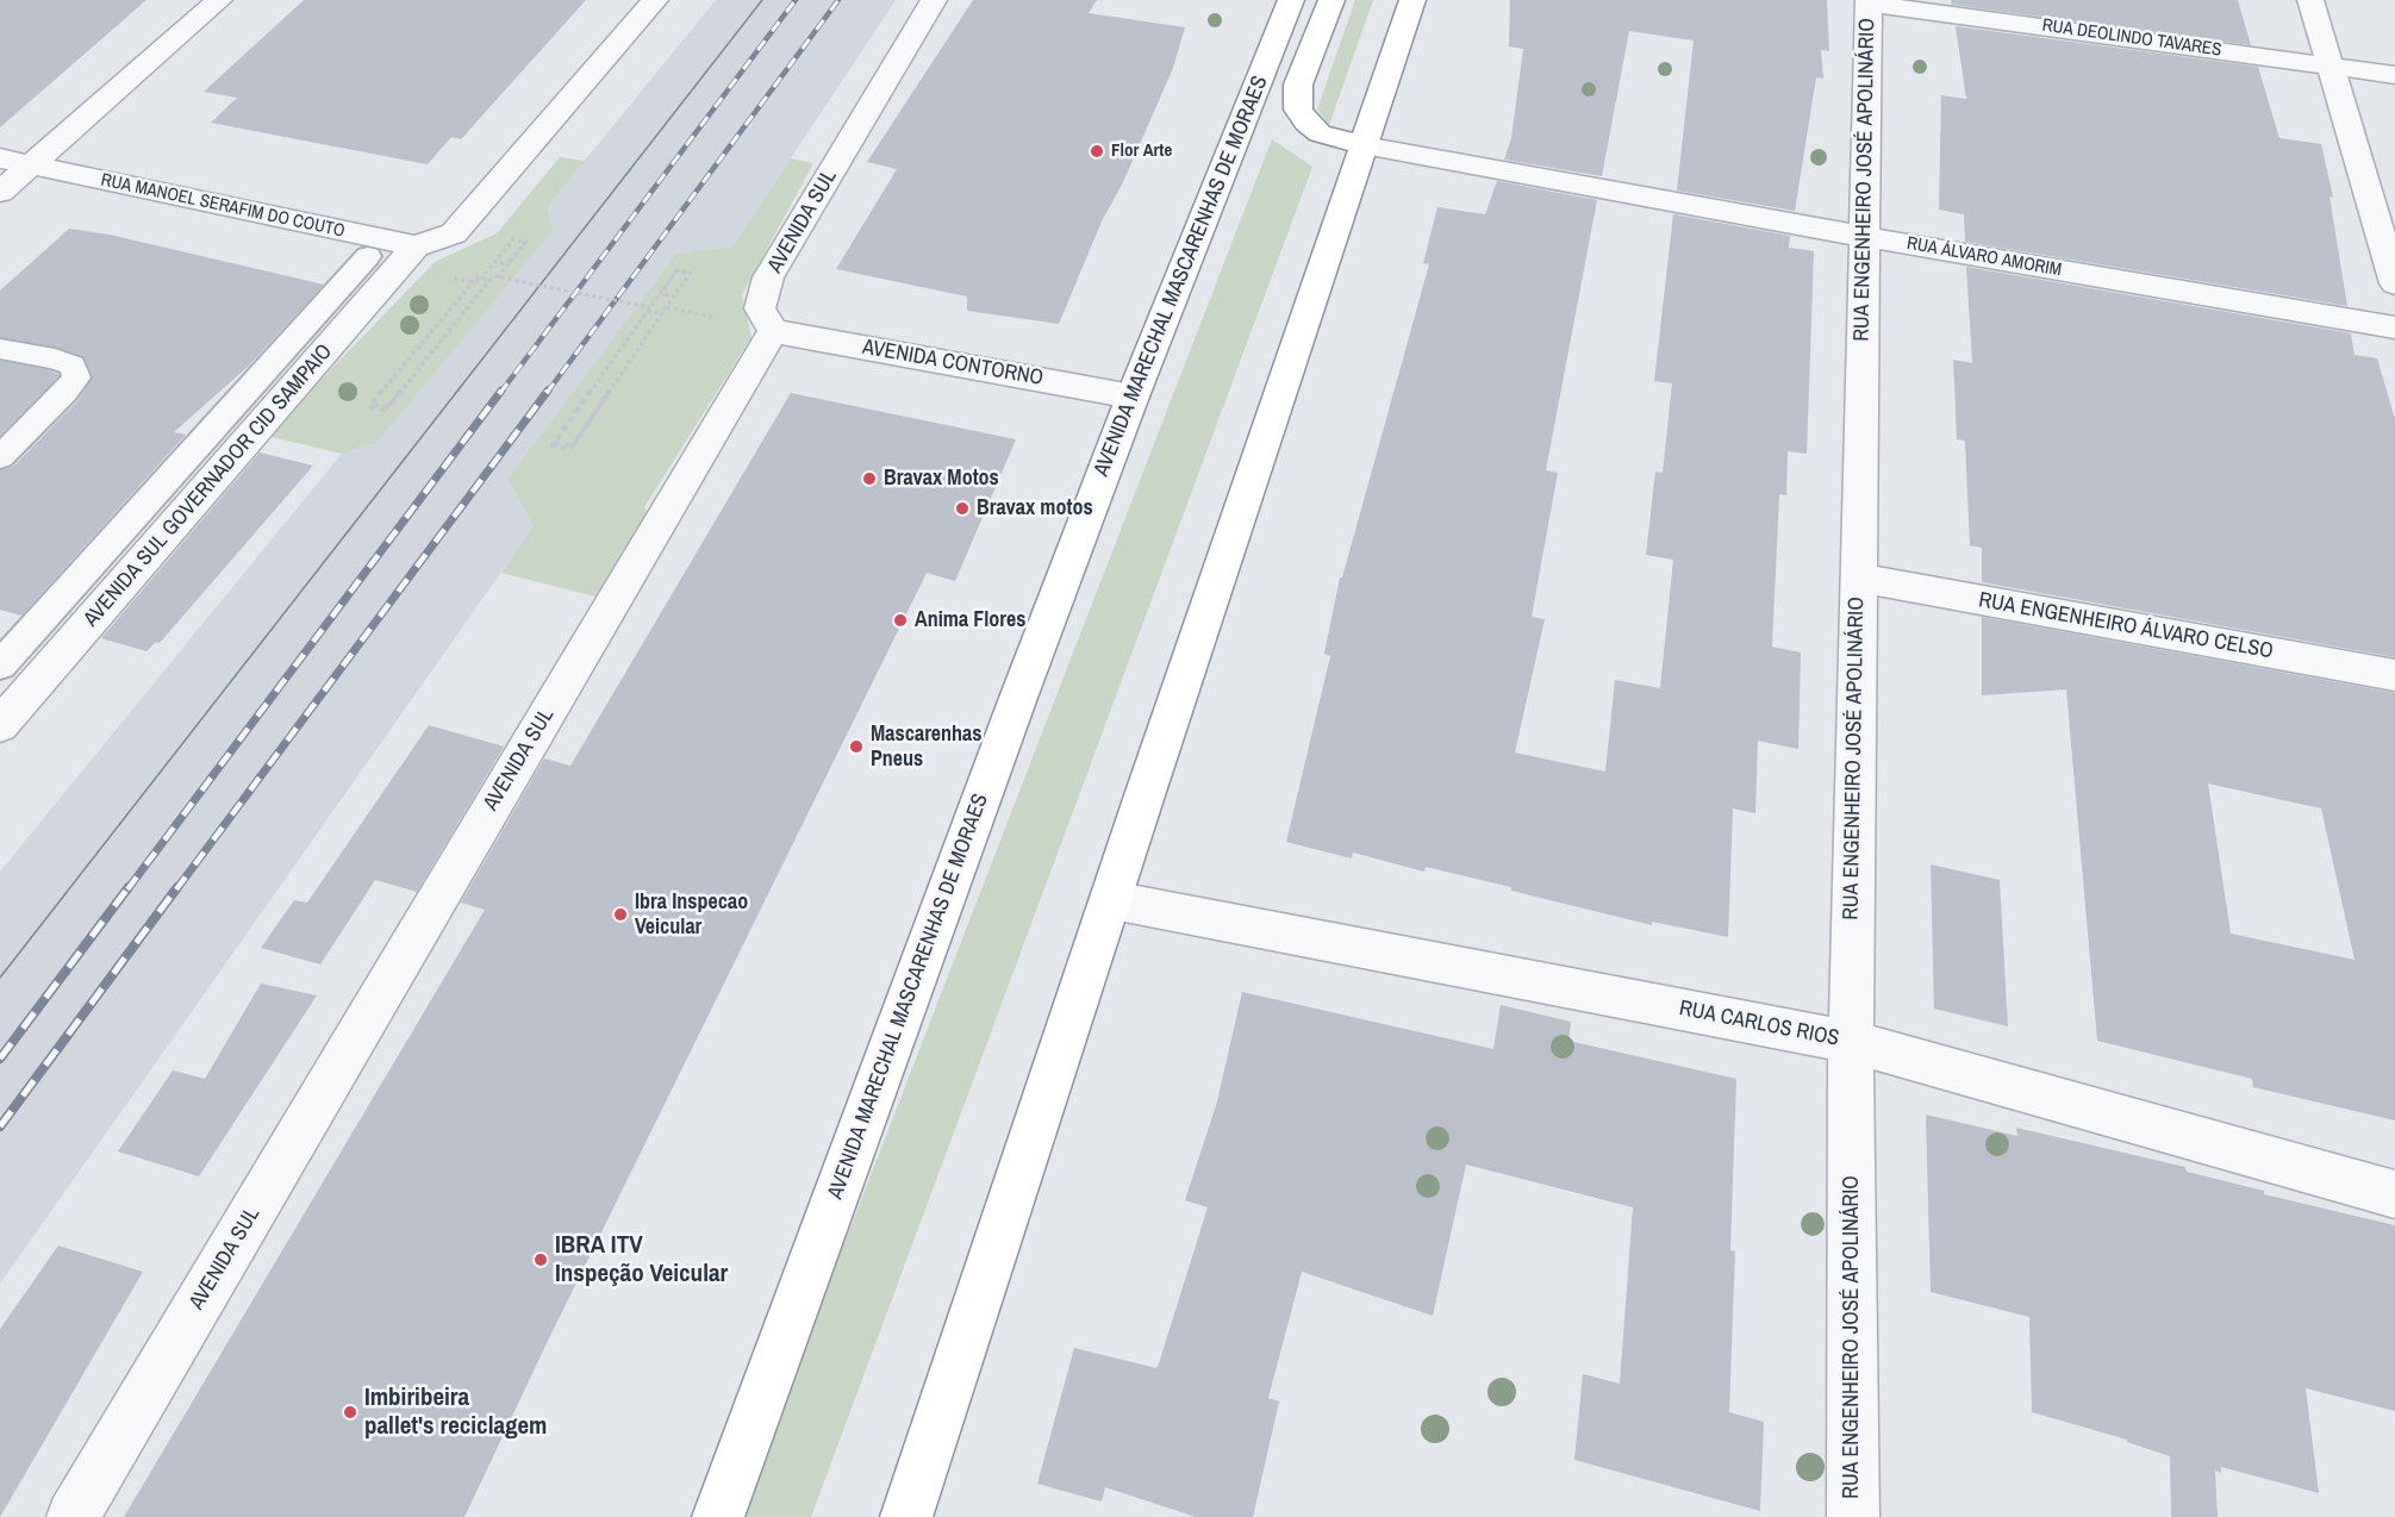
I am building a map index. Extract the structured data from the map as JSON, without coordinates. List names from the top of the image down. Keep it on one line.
{"streets":{"highway":["AVENIDA MARECHAL MASCARENHAS DE MORAES"],"street":["RUA DEOLINDO TAVARES","RUA ENGENHEIRO JOSÉ APOLINÁRIO","RUA MANOEL SERAFIM DO COUTO","AVENIDA SUL","RUA ÁLVARO AMORIM","AVENIDA CONTORNO","AVENIDA SUL GOVERNADOR CID SAMPAIO","RUA ENGENHEIRO ÁLVARO CELSO","RUA CARLOS RIOS"]},"crossings":[["RUA DEOLINDO TAVARES","RUA ENGENHEIRO JOSÉ APOLINÁRIO"],["RUA ENGENHEIRO JOSÉ APOLINÁRIO","RUA ÁLVARO AMORIM"],["RUA ENGENHEIRO JOSÉ APOLINÁRIO","RUA ENGENHEIRO ÁLVARO CELSO"],["RUA ENGENHEIRO JOSÉ APOLINÁRIO","RUA CARLOS RIOS"],["RUA MANOEL SERAFIM DO COUTO","AVENIDA SUL GOVERNADOR CID SAMPAIO"],["AVENIDA SUL","AVENIDA CONTORNO"],["AVENIDA MARECHAL MASCARENHAS DE MORAES","AVENIDA CONTORNO"]],"places":["Flor Arte","Bravax Motos","Bravax motos","Anima Flores","Mascarenhas Pneus","Ibra Inspecao Veicular","IBRA ITV Inspeção Veicular","Imbiribeira pallet's reciclagem"]}
